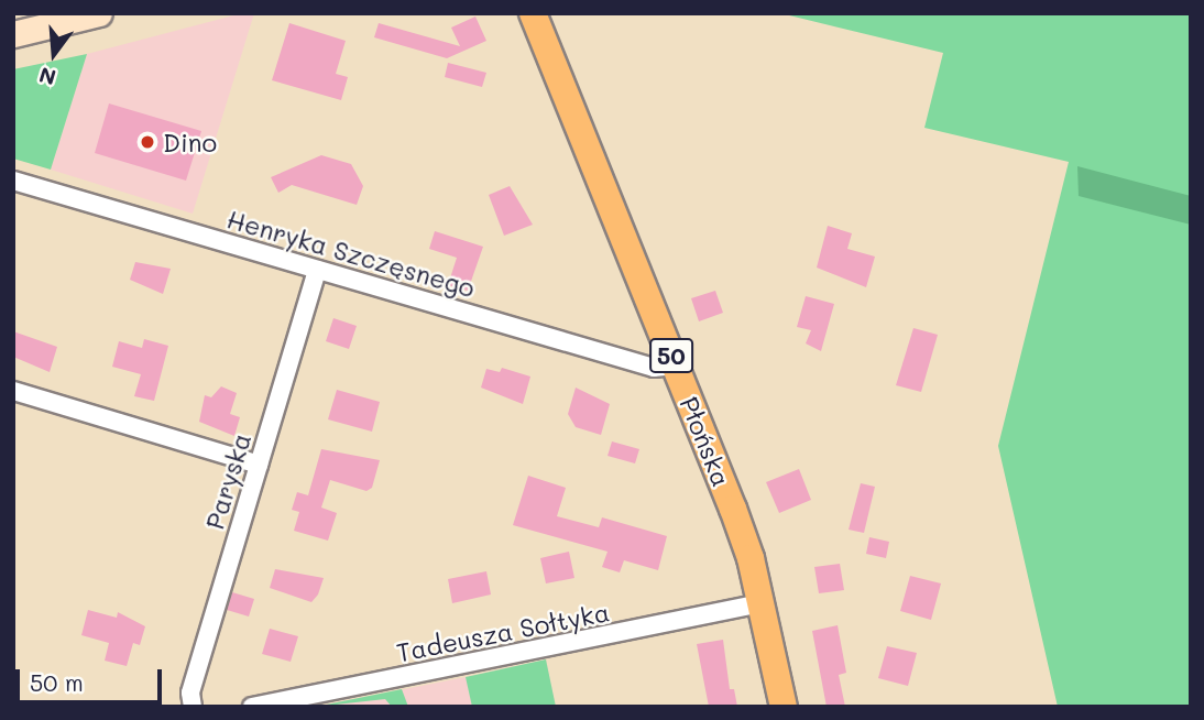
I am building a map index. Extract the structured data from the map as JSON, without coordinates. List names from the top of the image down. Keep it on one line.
{"streets":{"main road":["50","Płońska"],"street":["Henryka Szczęsnego","Paryska","Tadeusza Sołtyka"]},"crossings":[["Henryka Szczęsnego","Płońska"],["Henryka Szczęsnego","Paryska"],["Płońska","Tadeusza Sołtyka"]],"places":["Dino"],"scale_bar":"50 m","north":"bottom"}
